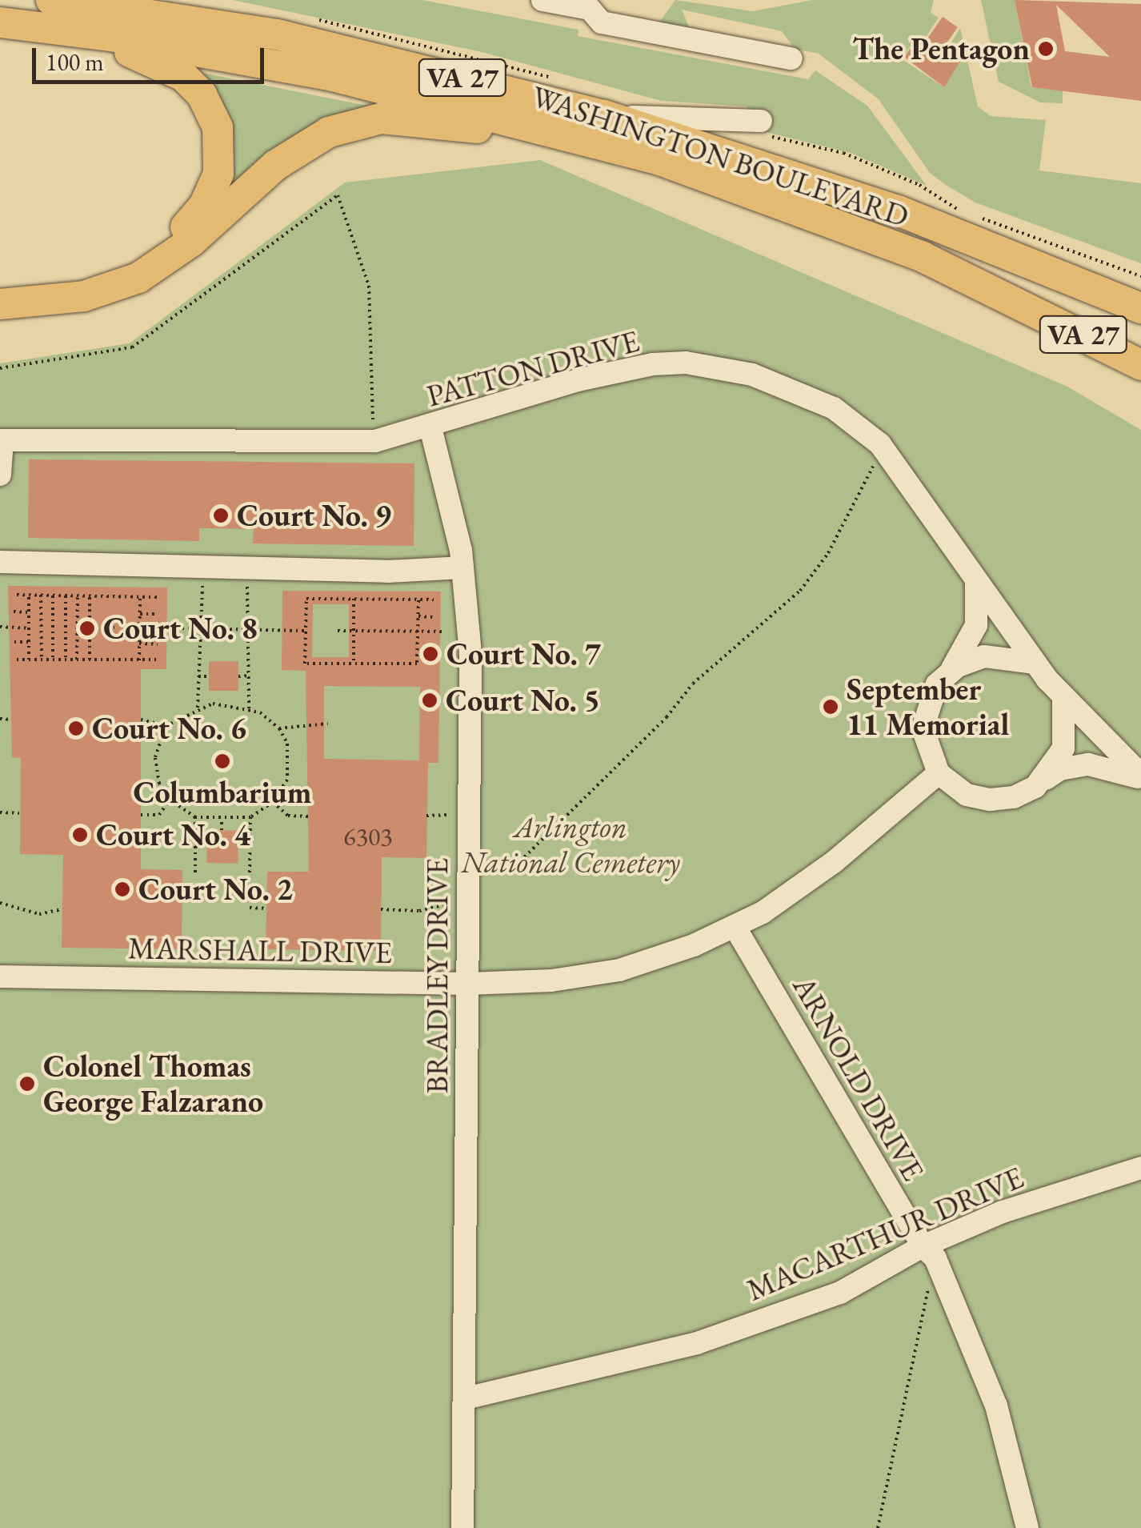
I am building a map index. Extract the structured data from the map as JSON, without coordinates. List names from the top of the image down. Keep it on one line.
{"streets":{"highway":["VA 27","WASHINGTON BOULEVARD"],"lane":["PATTON DRIVE","MARSHALL DRIVE","BRADLEY DRIVE","ARNOLD DRIVE","MACARTHUR DRIVE"]},"crossings":[["PATTON DRIVE","MARSHALL DRIVE"],["PATTON DRIVE","BRADLEY DRIVE"],["MARSHALL DRIVE","BRADLEY DRIVE"],["MARSHALL DRIVE","ARNOLD DRIVE"],["BRADLEY DRIVE","MACARTHUR DRIVE"],["ARNOLD DRIVE","MACARTHUR DRIVE"]],"parks":["Arlington National Cemetery"],"places":["The Pentagon","Court No. 9","Court No. 8","Court No. 7","Court No. 5","September 11 Memorial","Court No. 6","Columbarium","Court No. 4","Court No. 2","Colonel Thomas George Falzarano"],"house_numbers":["6303"],"scale_bar":"100 m"}
